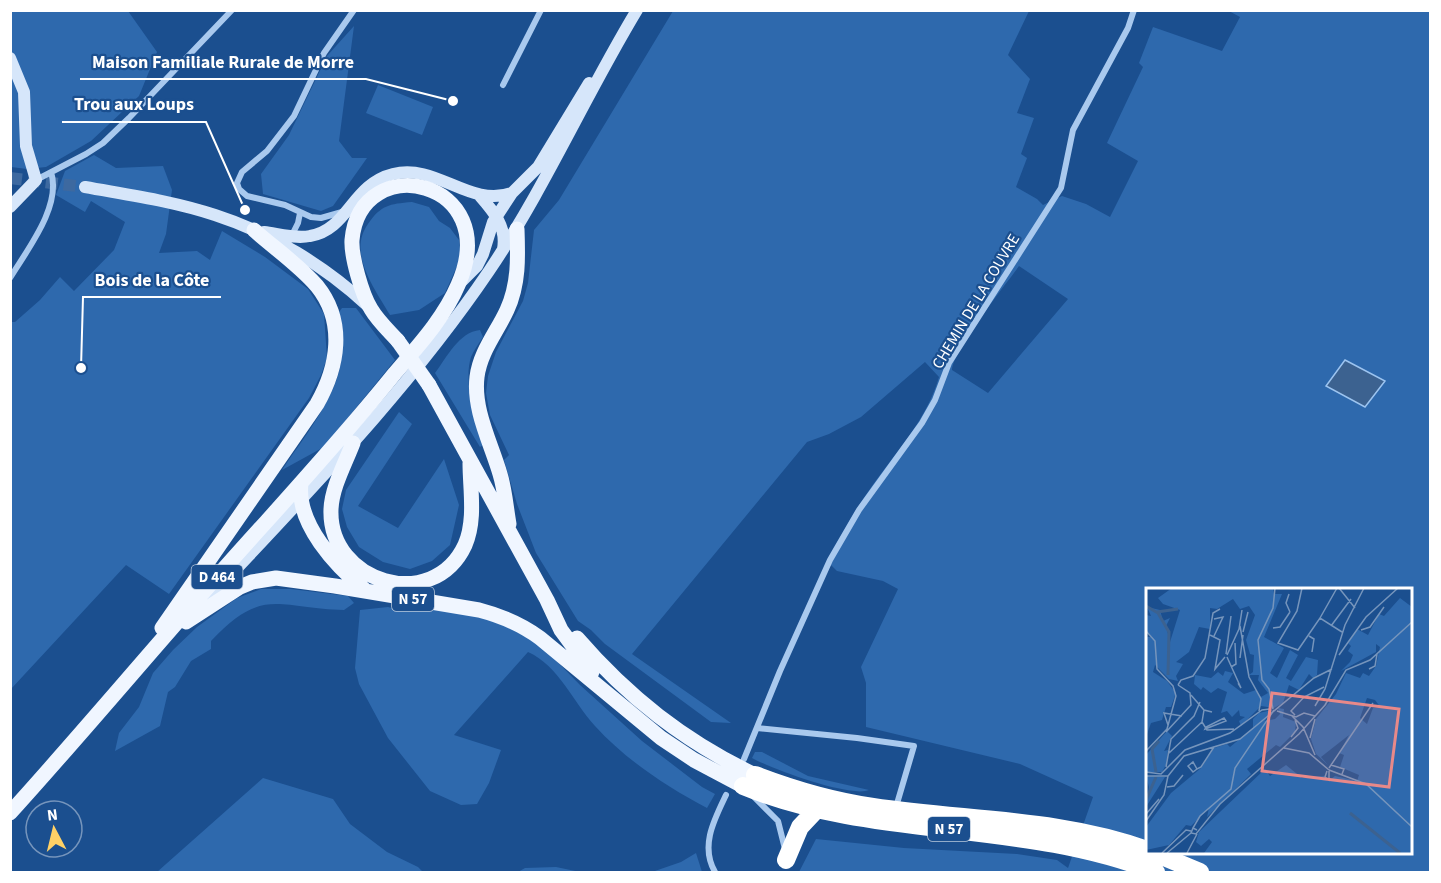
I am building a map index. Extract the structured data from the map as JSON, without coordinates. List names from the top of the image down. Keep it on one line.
{"streets":{"highway":["N 57"],"main road":["D 464"],"street":["CHEMIN DE LA COUVRE"]},"crossings":[["D 464","N 57"]],"places":["Maison Familiale Rurale de Morre","Trou aux Loups","Bois de la Côte"],"north":"top"}
